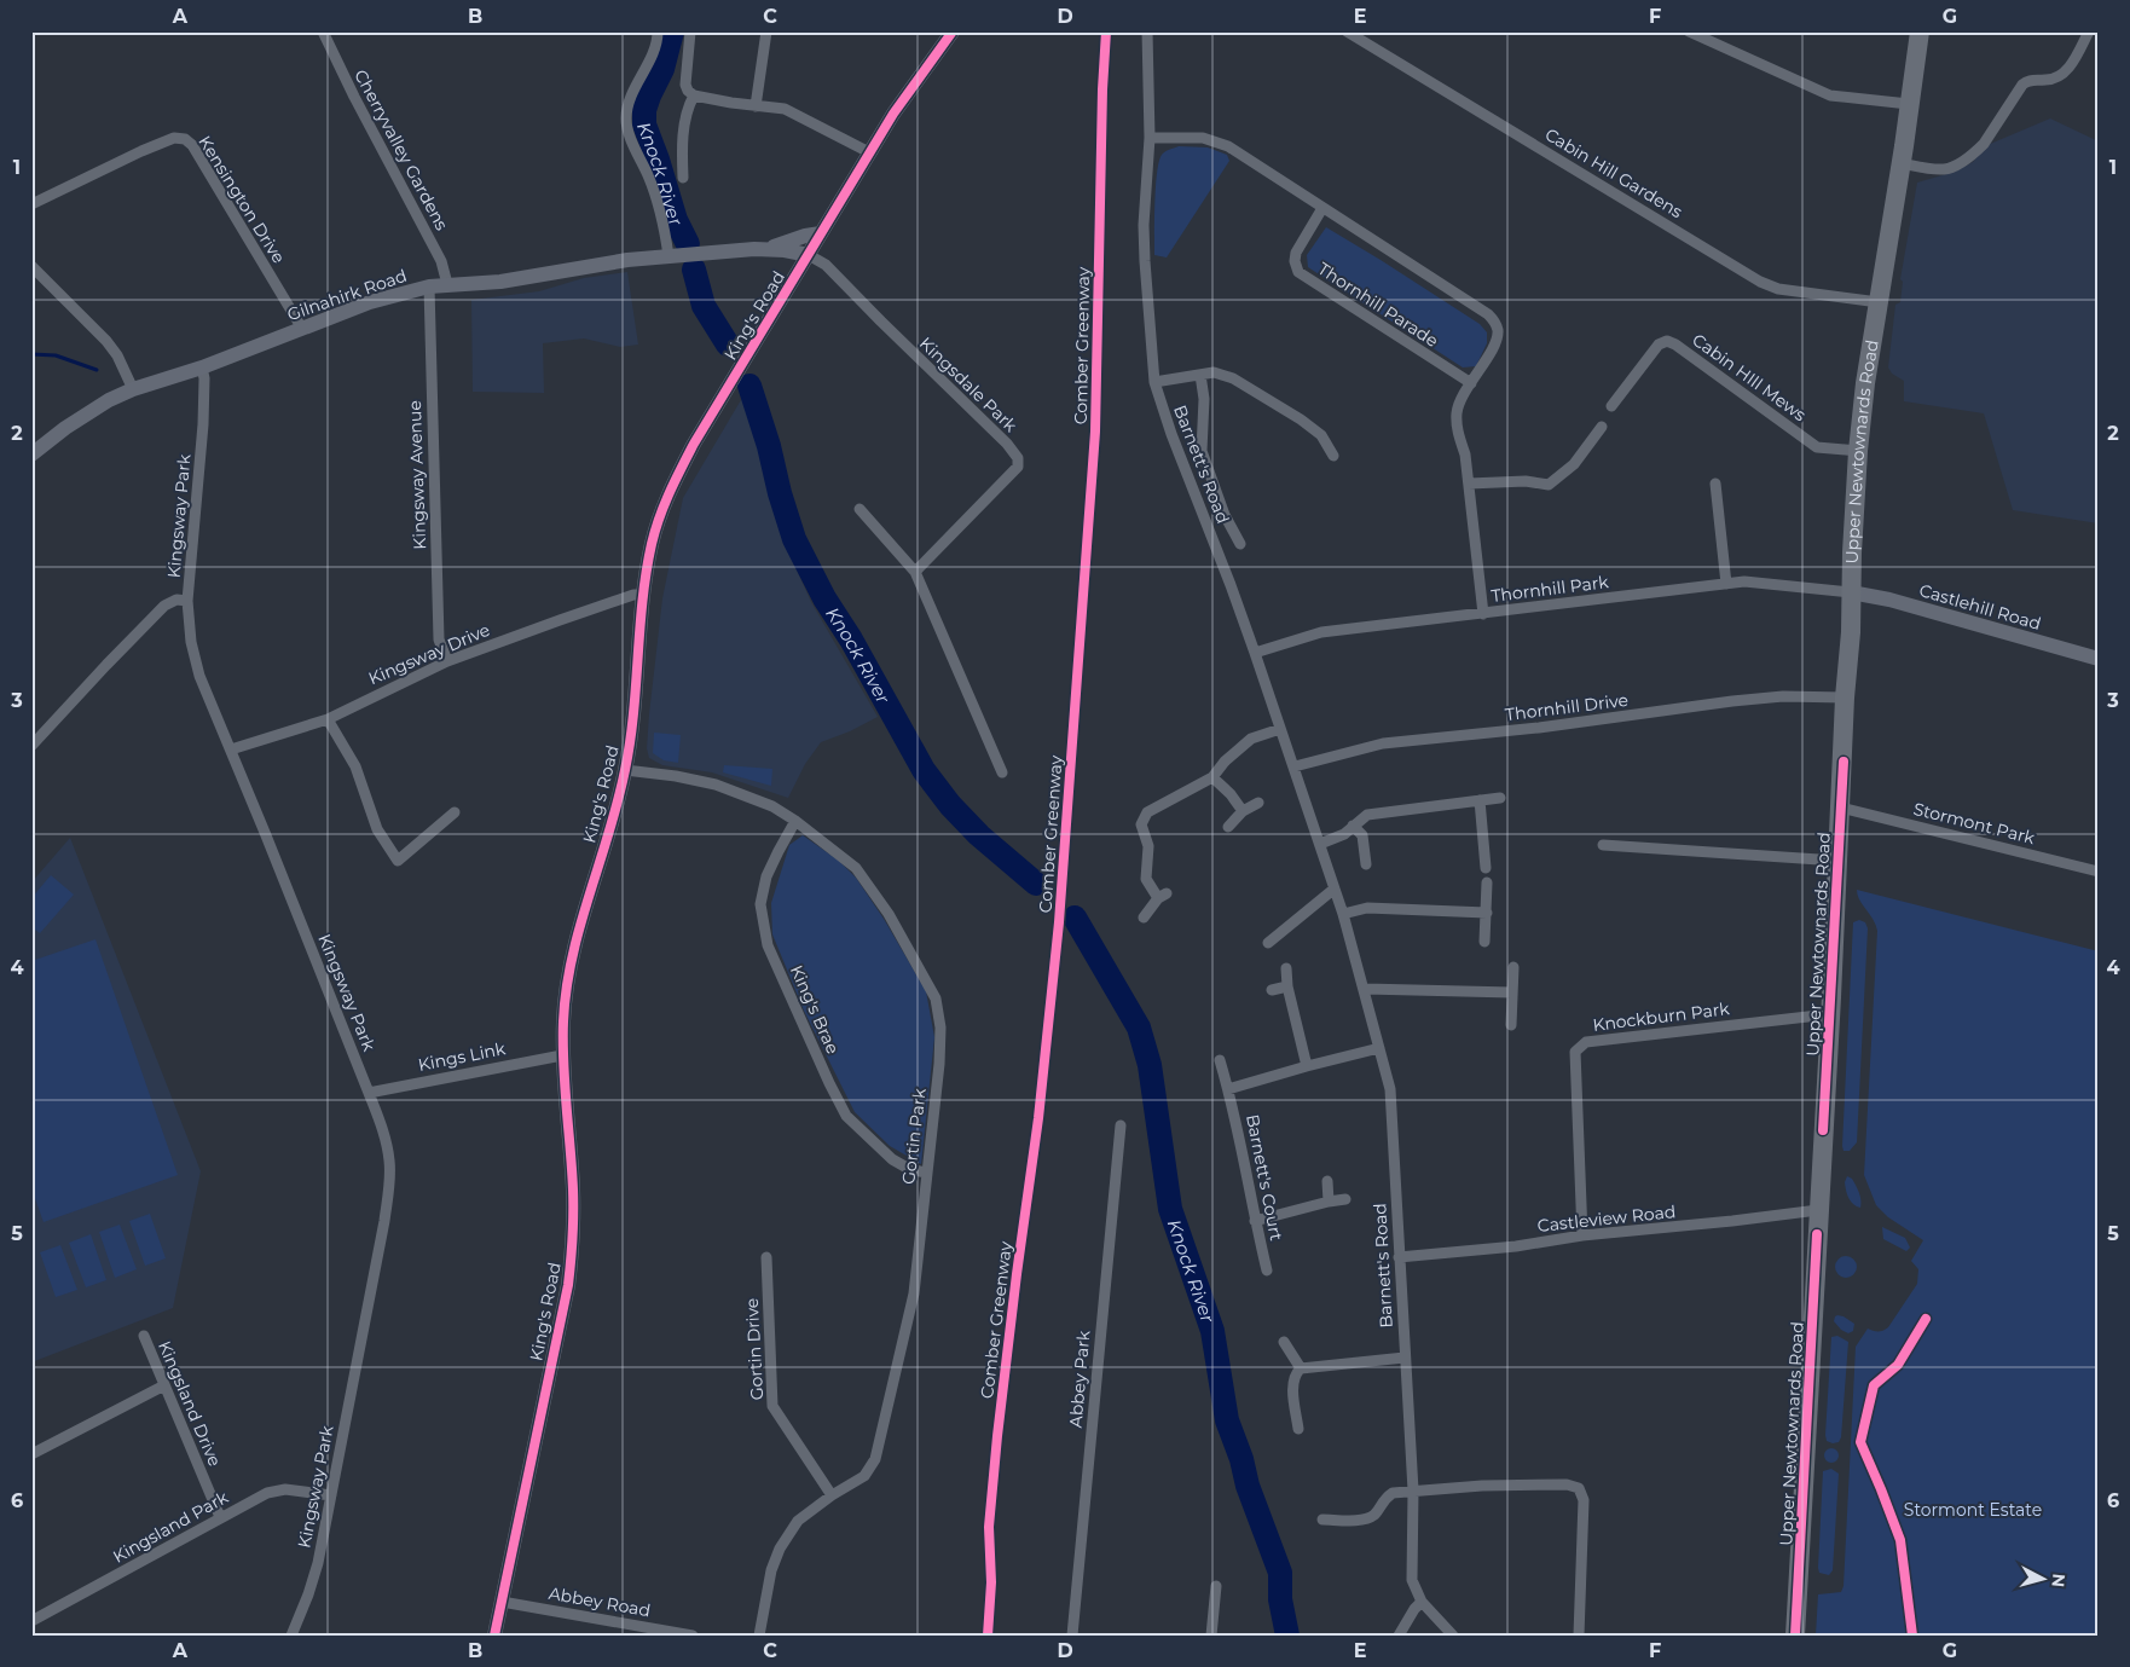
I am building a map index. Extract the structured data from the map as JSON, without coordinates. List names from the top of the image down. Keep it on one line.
{"streets":{"highway":["Upper Newtownards Road"],"street":["Cherryvalley Gardens","Cabin Hill Gardens","Kensington Drive","Gilnahirk Road","Thornhill Parade","King's Road","Cabin HIll Mews","Kingsdale Park","Barnett's Road","Kingsway Avenue","Kingsway Park","Thornhill Park","Castlehill Road","Kingsway Drive","Thornhill Drive","Stormont Park","King's Brae","Knockburn Park","Kings Link","Gortin Park","Barnett's Court","Castleview Road","Gortin Drive","Abbey Park","Kingsland Drive","Kingsland Park","Abbey Road"],"cycle path":["Comber Greenway"]},"crossings":[["Cherryvalley Gardens","Gilnahirk Road"],["Cabin Hill Gardens","Upper Newtownards Road"],["Kensington Drive","Gilnahirk Road"],["Gilnahirk Road","King's Road"],["Gilnahirk Road","Kingsdale Park"],["Gilnahirk Road","Kingsway Avenue"],["Gilnahirk Road","Kingsway Park"],["King's Road","Kingsdale Park"],["King's Road","Kingsway Drive"],["King's Road","Kings Link"],["King's Road","Gortin Park"],["King's Road","Abbey Road"],["Cabin HIll Mews","Upper Newtownards Road"],["Upper Newtownards Road","Thornhill Park"],["Upper Newtownards Road","Castlehill Road"],["Upper Newtownards Road","Thornhill Drive"],["Upper Newtownards Road","Stormont Park"],["Upper Newtownards Road","Knockburn Park"],["Upper Newtownards Road","Castleview Road"],["Barnett's Road","Thornhill Park"],["Barnett's Road","Thornhill Drive"],["Barnett's Road","Castleview Road"],["Kingsway Avenue","Kingsway Drive"],["Kingsway Park","Kingsway Drive"],["Kingsway Park","Kings Link"],["Kingsway Park","Kingsland Park"],["Thornhill Park","Castlehill Road"],["King's Brae","Gortin Park"],["Knockburn Park","Castleview Road"],["Gortin Park","Gortin Drive"],["Kingsland Drive","Kingsland Park"]],"water":["Knock River"],"parks":["Stormont Estate"],"north":"right","grid":{"columns":["A","B","C","D","E","F","G"],"rows":["1","2","3","4","5","6"]}}
